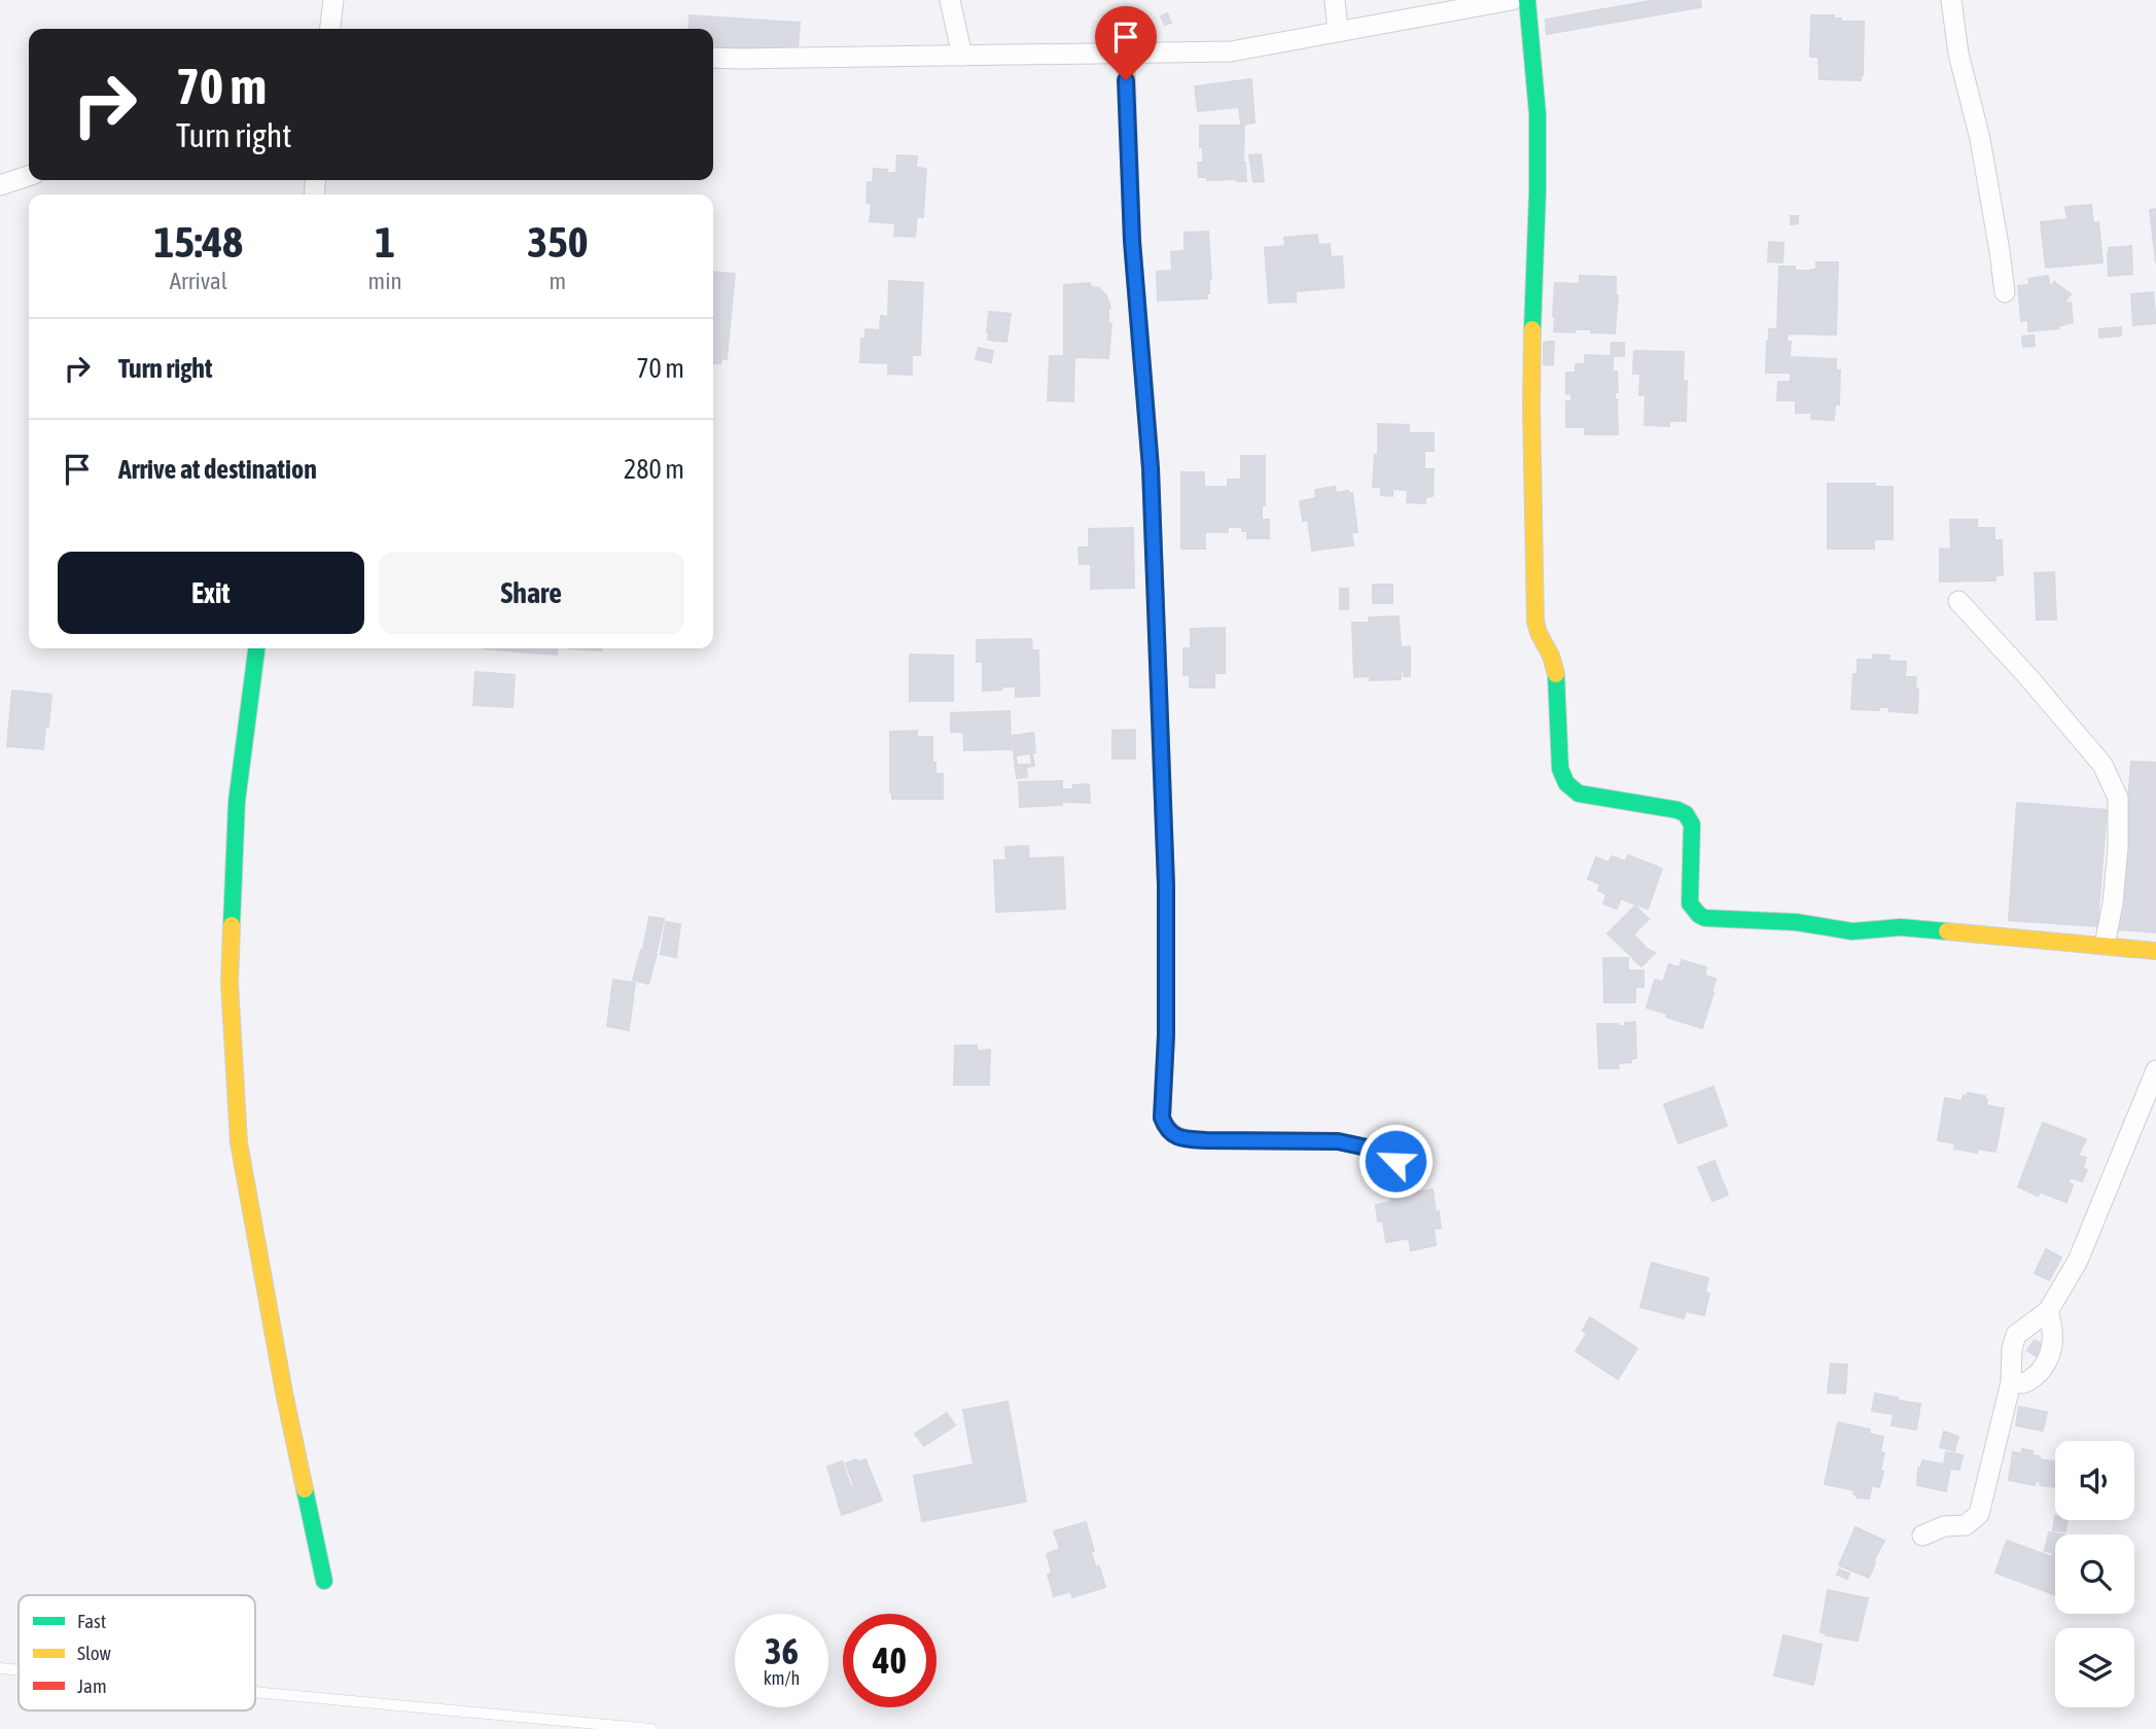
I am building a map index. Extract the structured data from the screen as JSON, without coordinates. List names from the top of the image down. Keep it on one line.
{"legend":["Fast","Slow","Jam"],"page":{"turn":["70 m","Turn right"],"eta":["15:48","Arrival","1","min","350","m"],"list":[{"name":"Turn right","value":"70 m"},{"name":"Arrive at destination","value":"280 m"}],"buttons":["Exit","Share"],"speed":"36 km/h","limit":"40"}}
